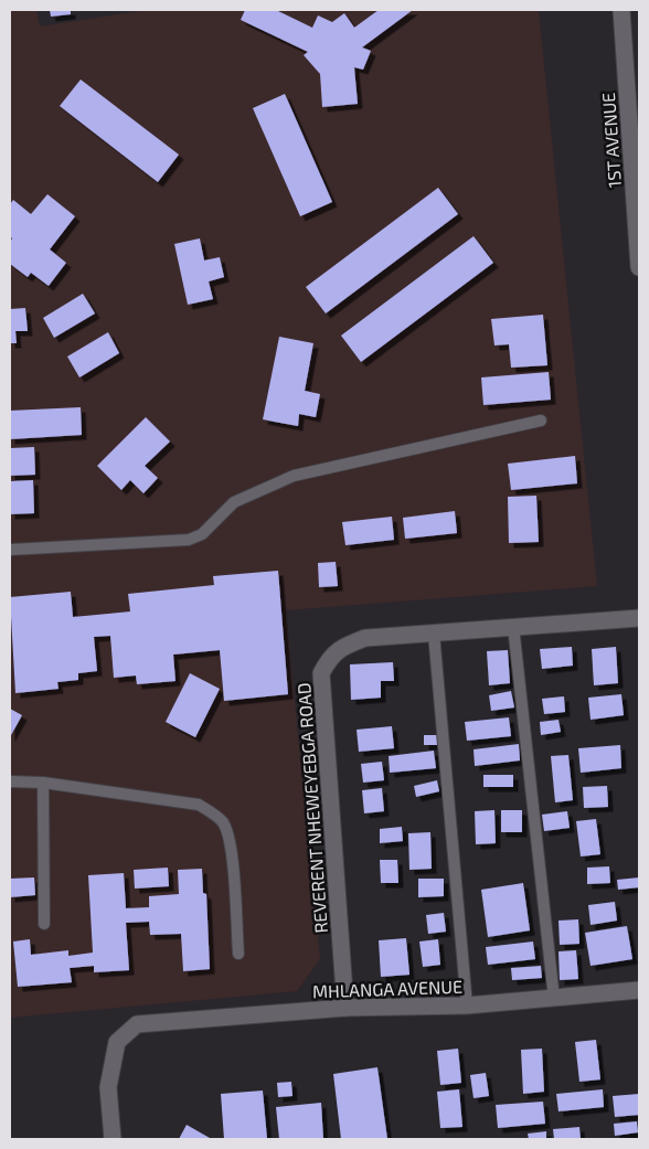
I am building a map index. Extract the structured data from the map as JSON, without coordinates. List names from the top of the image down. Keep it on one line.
{"streets":{"street":["1ST AVENUE","REVERENT NHEWEYEBGA ROAD","MHLANGA AVENUE"]},"crossings":[["REVERENT NHEWEYEBGA ROAD","MHLANGA AVENUE"]]}
